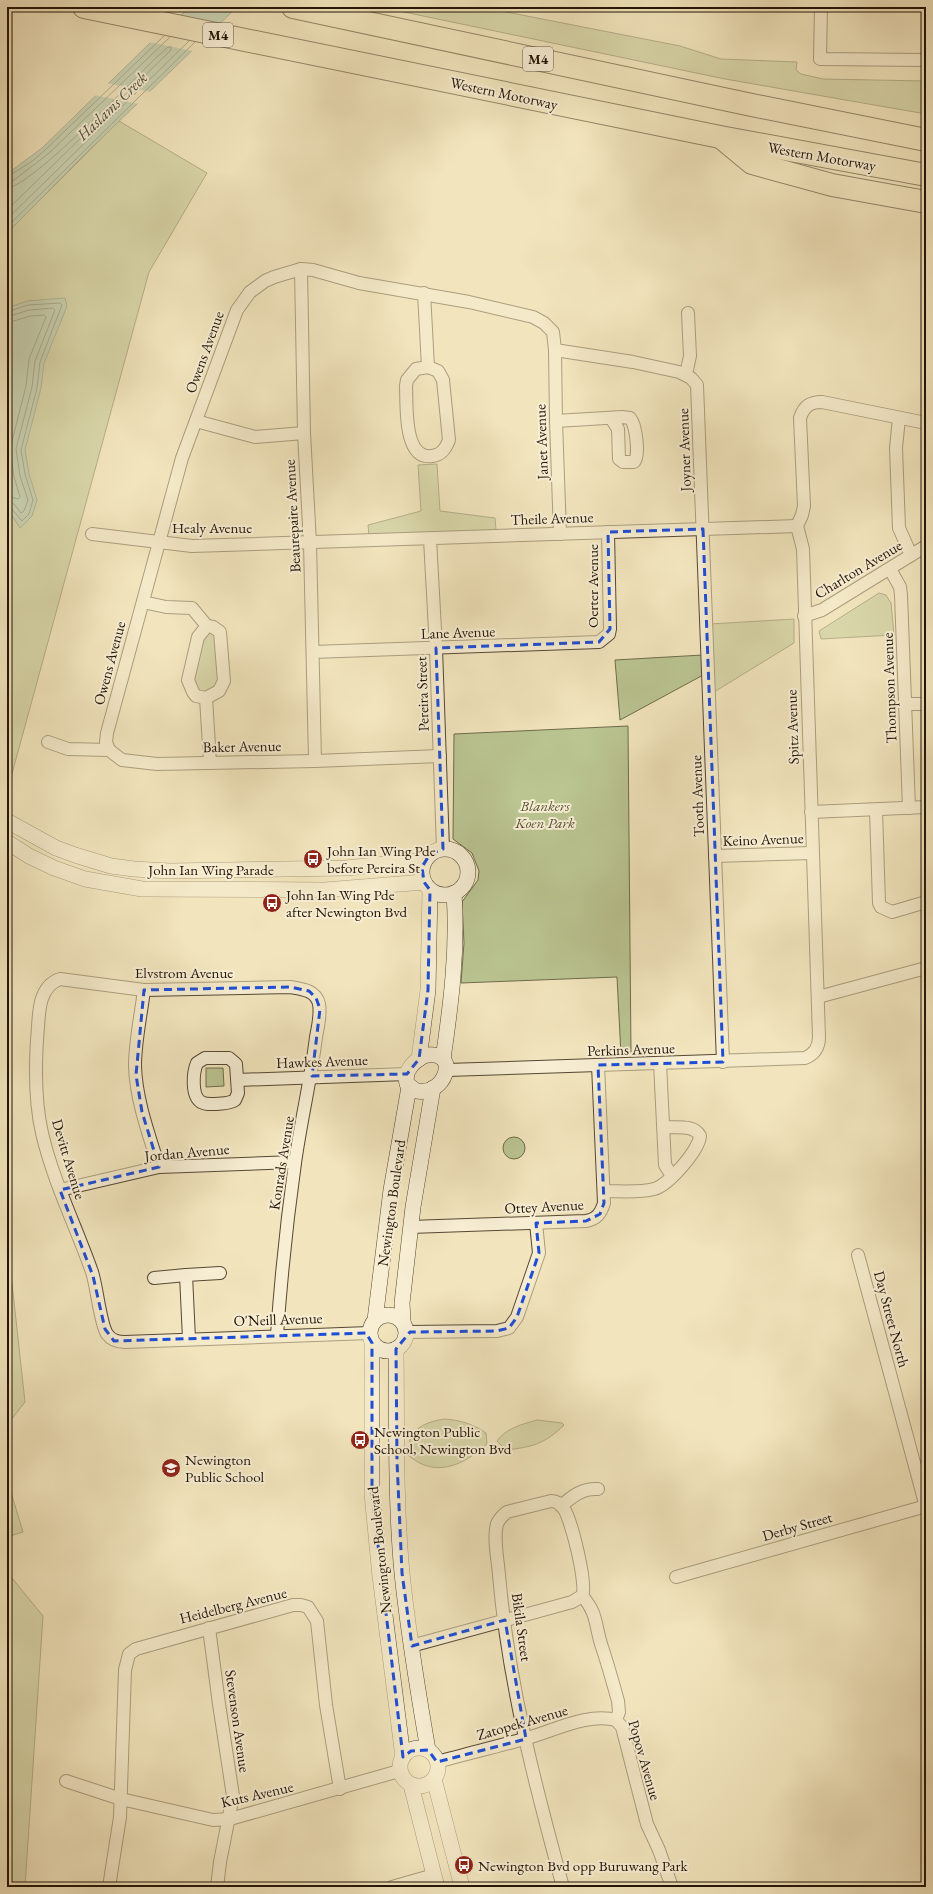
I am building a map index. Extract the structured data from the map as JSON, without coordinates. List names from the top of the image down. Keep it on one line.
{"streets":{"highway":["M4","Western Motorway"],"street":["Owens Avenue","Janet Avenue","Joyner Avenue","Beaurepaire Avenue","Theile Avenue","Healy Avenue","Charlton Avenue","Oerter Avenue","Lane Avenue","Thompson Avenue","Pereira Street","Spitz Avenue","Baker Avenue","Tooth Avenue","Keino Avenue","John Ian Wing Parade","Elvstrom Avenue","Perkins Avenue","Hawkes Avenue","Jordan Avenue","Devitt Avenue","Konrads Avenue","Newington Boulevard","Ottey Avenue","O'Neill Avenue","Day Street North","Derby Street","Heidelberg Avenue","Bikila Street","Stevenson Avenue","Zatopek Avenue","Popov Avenue","Kuts Avenue"]},"crossings":[["Owens Avenue","Janet Avenue"],["Owens Avenue","Beaurepaire Avenue"],["Owens Avenue","Healy Avenue"],["Owens Avenue","Baker Avenue"],["Janet Avenue","Theile Avenue"],["Joyner Avenue","Theile Avenue"],["Joyner Avenue","Tooth Avenue"],["Beaurepaire Avenue","Theile Avenue"],["Beaurepaire Avenue","Healy Avenue"],["Beaurepaire Avenue","Lane Avenue"],["Beaurepaire Avenue","Baker Avenue"],["Theile Avenue","Healy Avenue"],["Theile Avenue","Oerter Avenue"],["Theile Avenue","Pereira Street"],["Theile Avenue","Spitz Avenue"],["Theile Avenue","Tooth Avenue"],["Charlton Avenue","Thompson Avenue"],["Charlton Avenue","Spitz Avenue"],["Oerter Avenue","Lane Avenue"],["Lane Avenue","Pereira Street"],["Pereira Street","Baker Avenue"],["Pereira Street","John Ian Wing Parade"],["Spitz Avenue","Keino Avenue"],["Spitz Avenue","Perkins Avenue"],["Tooth Avenue","Keino Avenue"],["Tooth Avenue","Perkins Avenue"],["Elvstrom Avenue","Devitt Avenue"],["Elvstrom Avenue","Konrads Avenue"],["Perkins Avenue","Hawkes Avenue"],["Perkins Avenue","Newington Boulevard"],["Perkins Avenue","Ottey Avenue"],["Hawkes Avenue","Konrads Avenue"],["Hawkes Avenue","Newington Boulevard"],["Jordan Avenue","Devitt Avenue"],["Jordan Avenue","Konrads Avenue"],["Devitt Avenue","O'Neill Avenue"],["Konrads Avenue","O'Neill Avenue"],["Newington Boulevard","Ottey Avenue"],["Newington Boulevard","O'Neill Avenue"],["Newington Boulevard","Zatopek Avenue"],["Newington Boulevard","Kuts Avenue"],["Day Street North","Derby Street"],["Heidelberg Avenue","Stevenson Avenue"],["Heidelberg Avenue","Kuts Avenue"],["Bikila Street","Zatopek Avenue"],["Stevenson Avenue","Kuts Avenue"],["Zatopek Avenue","Popov Avenue"],["Zatopek Avenue","Kuts Avenue"]],"water":["Haslams Creek"],"parks":["Blankers Koen Park"],"places":{"bus stop":["John Ian Wing Pde before Pereira St","John Ian Wing Pde after Newington Bvd","Newington Public School, Newington Bvd","Newington Bvd opp Buruwang Park"],"school or university":["Newington Public School"]}}
